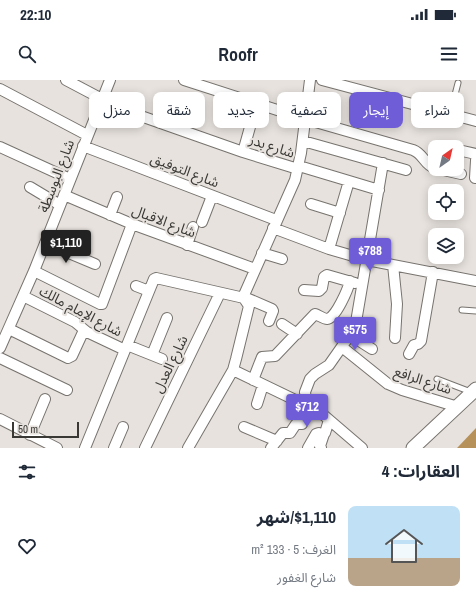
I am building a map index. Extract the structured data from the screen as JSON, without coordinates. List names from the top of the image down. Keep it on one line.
{"streets":{"street":["شارع بدر","شارع التوفيق","شارع البوسطة","شارع الاقبال","شارع الإمام مالك","شارع العدل","شارع الرافع"]},"crossings":[["شارع التوفيق","شارع البوسطة"],["شارع البوسطة","شارع الاقبال"],["شارع البوسطة","شارع الإمام مالك"],["شارع الإمام مالك","شارع العدل"]],"scale_bar":"50 m","north":"top right","page":{"status":"22:10","header":"Roofr","chip":["شراء","إيجار","تصفية","جديد","شقة","منزل"],"price":["$1,110","$788","$575","$712"],"scale":"50 m","heading":"العقارات: 4","list":[{"name":"$1,110/شهر","note":"الغرف: 5 · 133 m² · شارع الغفور"}]}}
